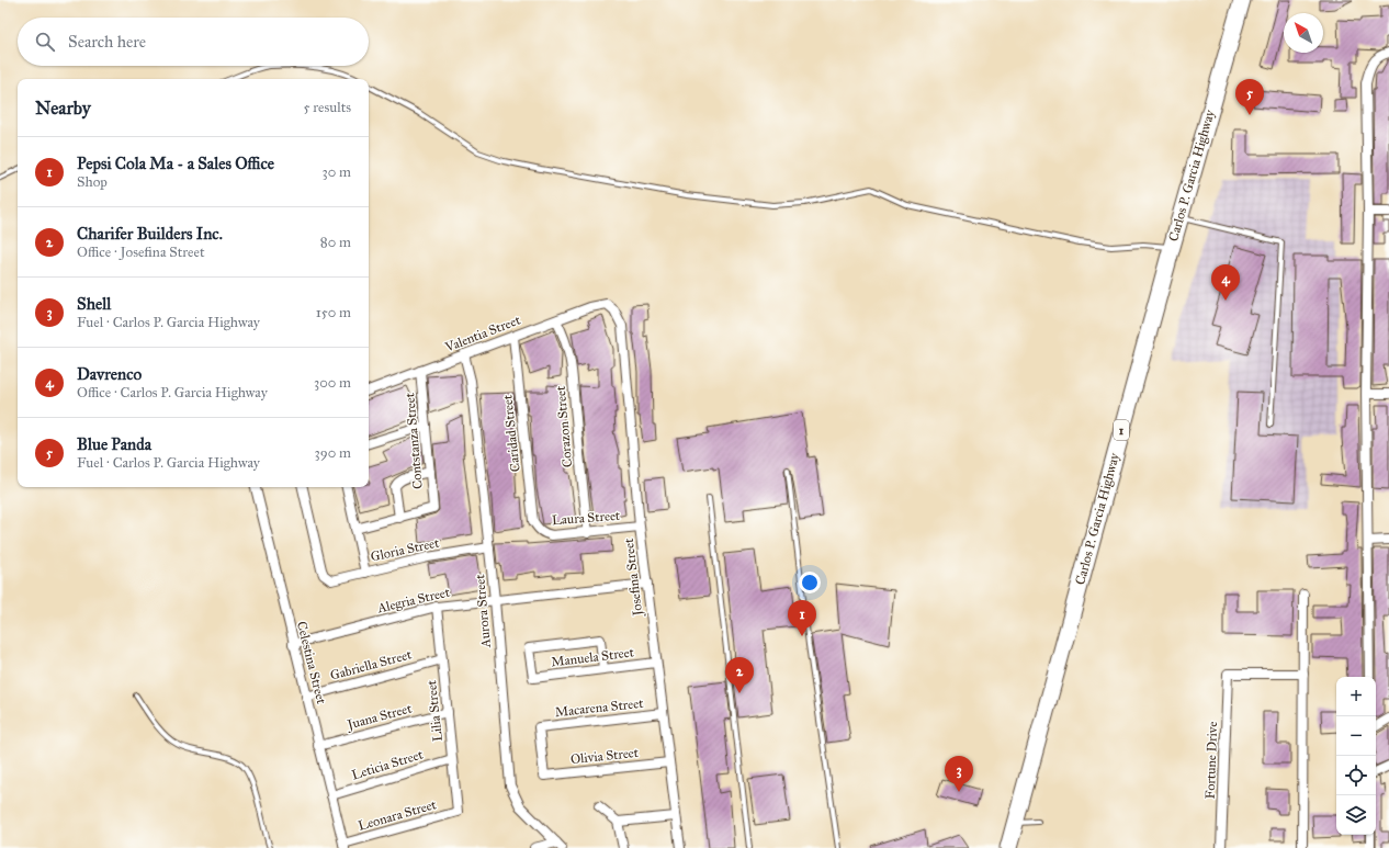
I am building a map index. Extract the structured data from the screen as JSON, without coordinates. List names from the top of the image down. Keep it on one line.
{"streets":{"highway":["Carlos P. Garcia Highway","1"],"street":["Valentia Street","Corazon Street","Caridad Street","Contstanza Street","Laura Street","Gloria Street","Josefina Street","Alegria Street","Aurora Street","Manuela Street","Celestina Street","Gabriella Street","Macarena Street","Lilia Street","Juana Street","Olivia Street","Fortune Drive","Leticia Street","Leonara Street"]},"crossings":[["Valentia Street","Corazon Street"],["Valentia Street","Caridad Street"],["Valentia Street","Contstanza Street"],["Valentia Street","Josefina Street"],["Valentia Street","Aurora Street"],["Corazon Street","Laura Street"],["Caridad Street","Laura Street"],["Laura Street","Josefina Street"],["Gloria Street","Aurora Street"],["Josefina Street","Alegria Street"],["Josefina Street","Manuela Street"],["Josefina Street","Macarena Street"],["Josefina Street","Olivia Street"],["Alegria Street","Aurora Street"],["Alegria Street","Celestina Street"],["Alegria Street","Lilia Street"],["Celestina Street","Gabriella Street"],["Celestina Street","Juana Street"],["Celestina Street","Leticia Street"],["Celestina Street","Leonara Street"],["Gabriella Street","Lilia Street"],["Macarena Street","Olivia Street"],["Lilia Street","Juana Street"],["Lilia Street","Leticia Street"],["Lilia Street","Leonara Street"]],"north":"top left","page":{"search":"Search here","pins":["5","4","1","2","3"],"heading":["Nearby","5 results"],"list":[{"mark":"1","name":"Pepsi Cola Ma - a Sales Office","note":"Shop","value":"30 m"},{"mark":"2","name":"Charifer Builders Inc.","note":"Office · Josefina Street","value":"80 m"},{"mark":"3","name":"Shell","note":"Fuel · Carlos P. Garcia Highway","value":"150 m"},{"mark":"4","name":"Davrenco","note":"Office · Carlos P. Garcia Highway","value":"300 m"},{"mark":"5","name":"Blue Panda","note":"Fuel · Carlos P. Garcia Highway","value":"390 m"}],"map_buttons":["+","−"]}}
